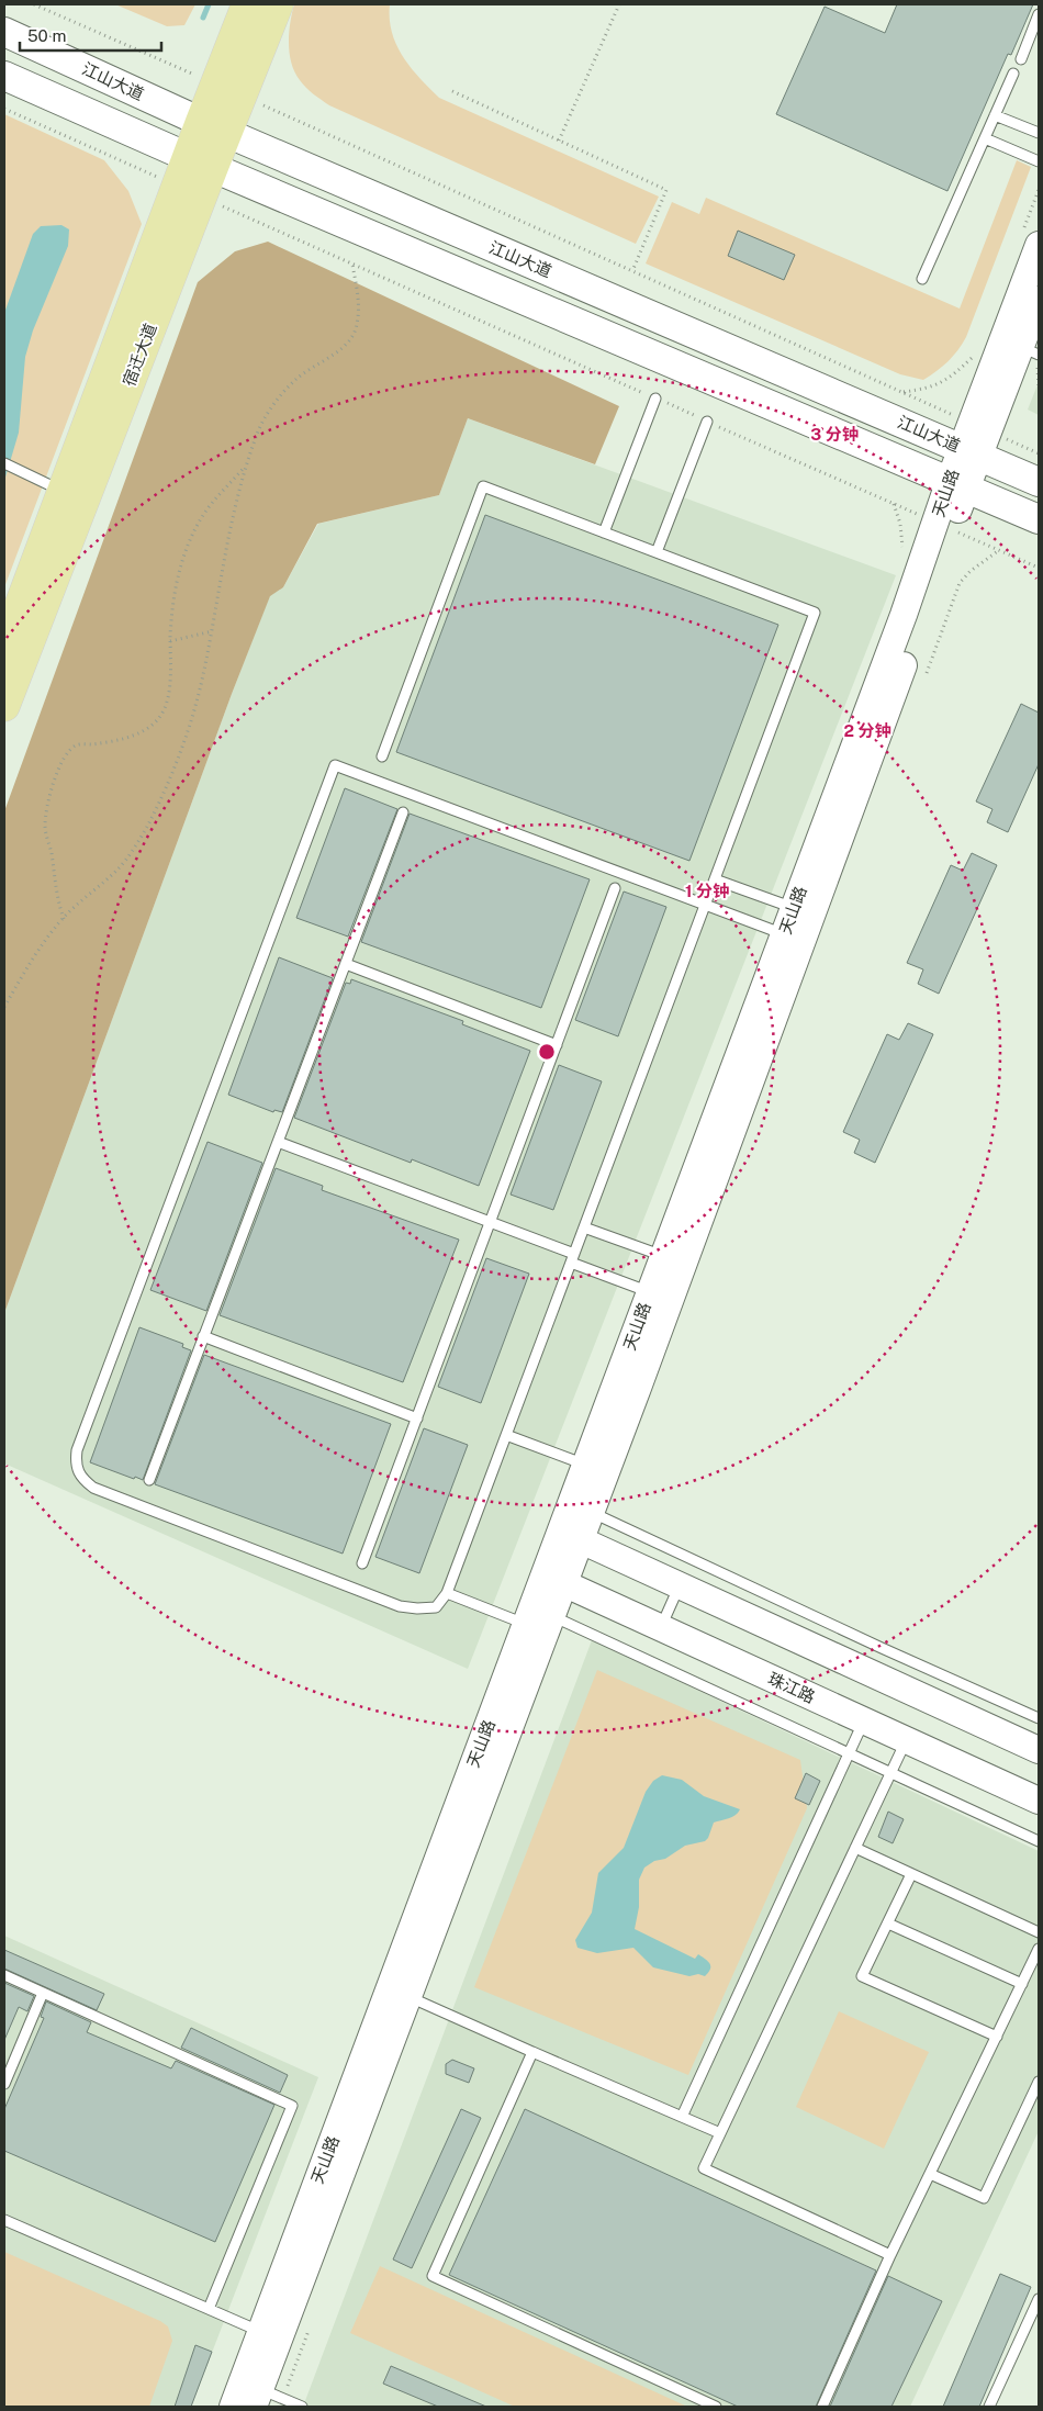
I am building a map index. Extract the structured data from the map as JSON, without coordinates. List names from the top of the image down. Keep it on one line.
{"streets":{"main road":["江山大道","宿迁大道"],"street":["天山路","珠江路"]},"crossings":[["江山大道","宿迁大道"],["江山大道","天山路"],["天山路","珠江路"]],"scale_bar":"50 m","rings":["3 分钟","2 分钟","1 分钟"]}
